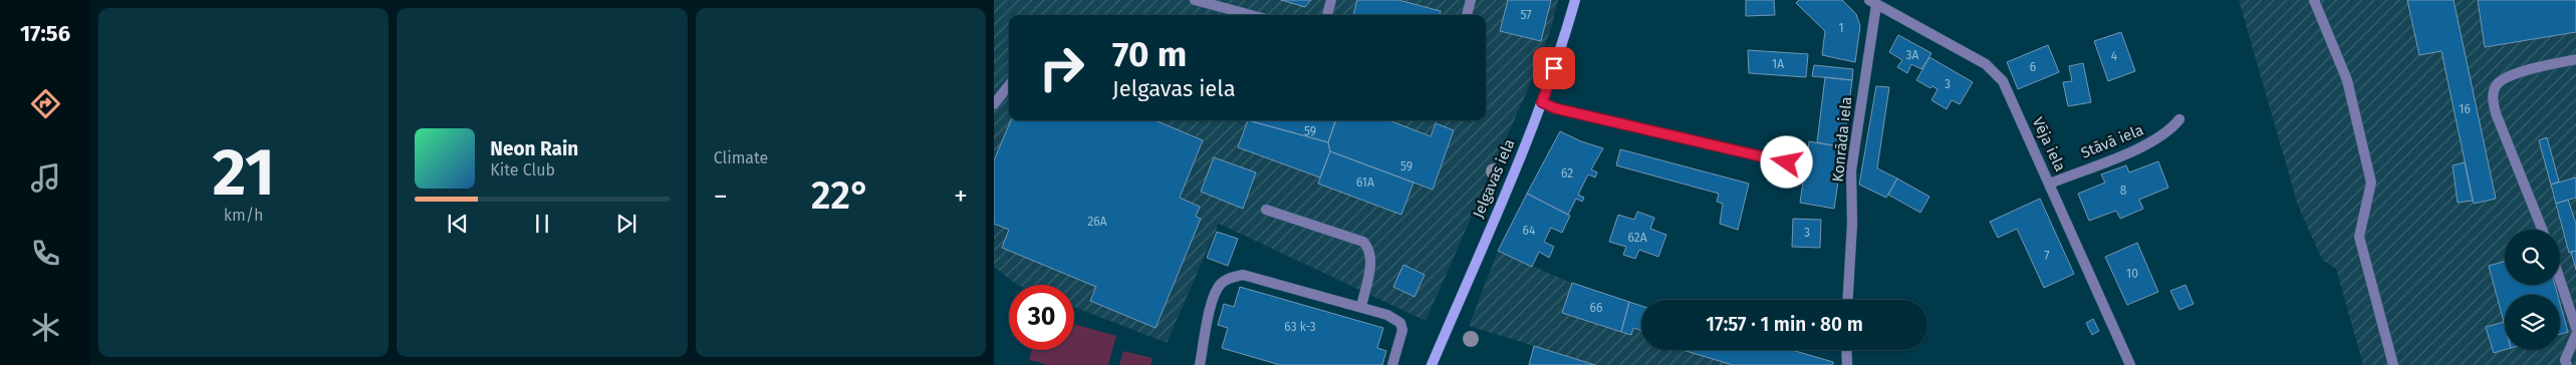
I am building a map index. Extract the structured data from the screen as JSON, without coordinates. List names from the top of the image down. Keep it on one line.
{"streets":{"street":["Konrāda iela","Stāvā iela","Vēja iela","Jelgavas iela"]},"crossings":[["Konrāda iela","Vēja iela"],["Stāvā iela","Vēja iela"]],"house_numbers":["57","1","3A","4","1A","6","3","16","59","59","62","61A","8","26A","64","3","62A","7","10","66","63 k-3"],"page":{"tabs":"17:56","tile":[["21","km/h"],"Climate"],"turn":["70 m","Jelgavas iela"],"song":["Neon Rain","Kite Club"],"heat":["−","22°","+"],"limit":"30","trip":"17:57 · 1 min · 80 m"}}
